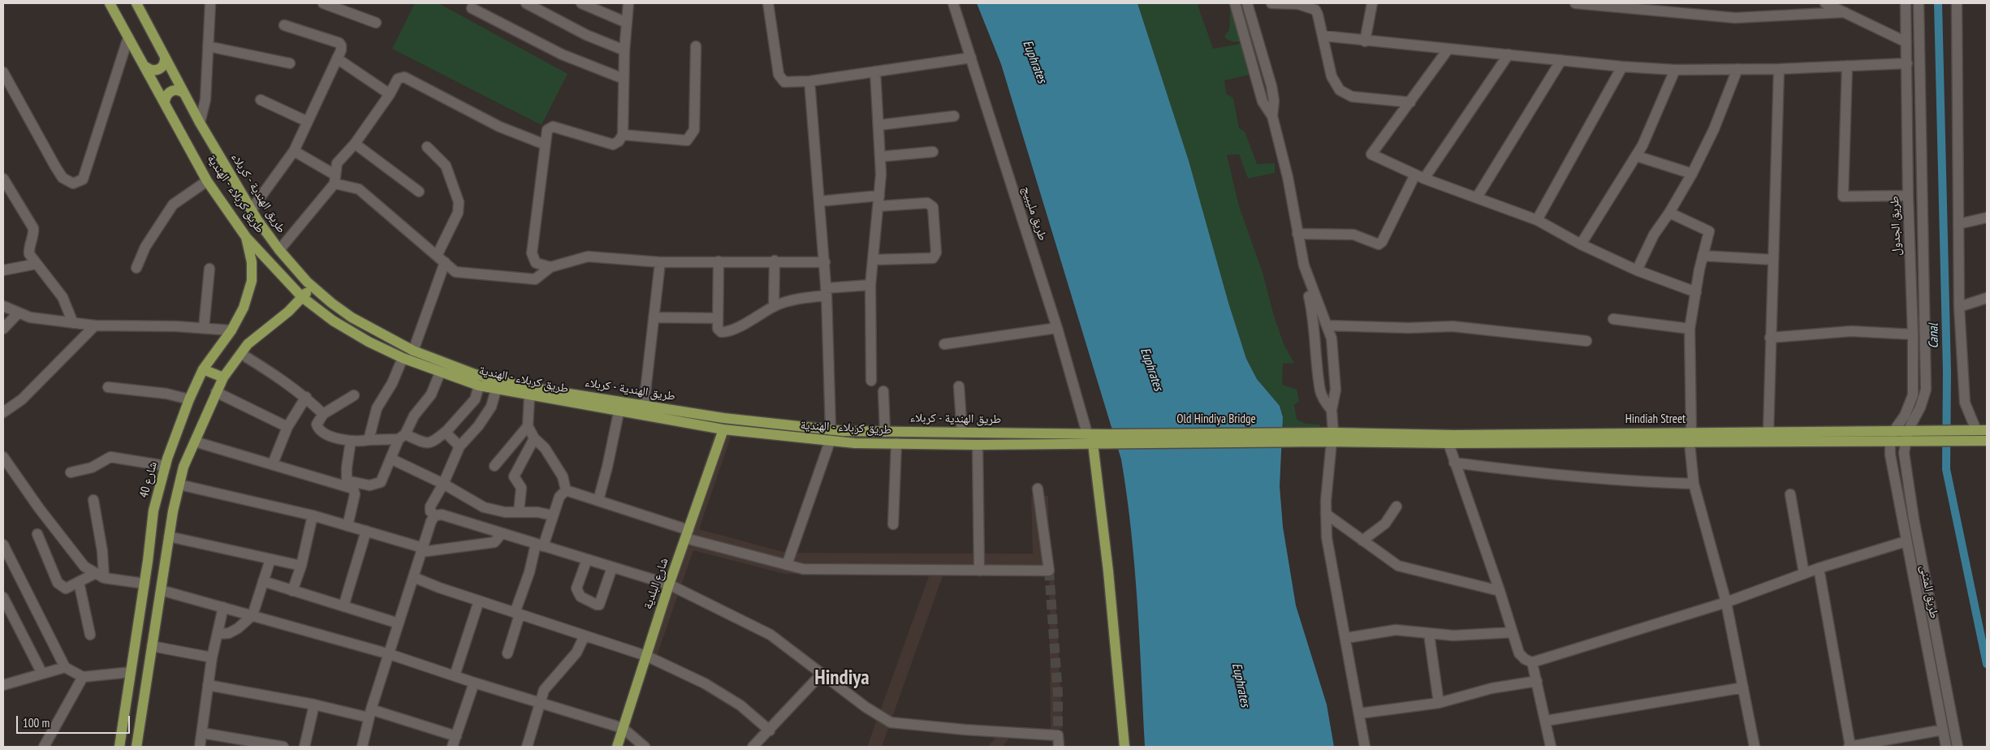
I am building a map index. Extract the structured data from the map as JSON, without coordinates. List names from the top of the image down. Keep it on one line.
{"streets":{"main road":["طريق الهندية - كربلاء","طريق كربلاء - الهندية","Old Hindiya Bridge","Hindiah Street","شارع 40","شارع البلدية"],"street":["طريق مليبيج","طريق الجدول","طريق المثنى"]},"crossings":[["طريق الهندية - كربلاء","طريق كربلاء - الهندية"],["طريق الهندية - كربلاء","طريق مليبيج"],["طريق الهندية - كربلاء","Old Hindiya Bridge"],["طريق كربلاء - الهندية","Old Hindiya Bridge"],["طريق كربلاء - الهندية","شارع 40"],["طريق كربلاء - الهندية","شارع البلدية"],["طريق الجدول","Hindiah Street"],["طريق الجدول","طريق المثنى"],["Old Hindiya Bridge","Hindiah Street"],["Hindiah Street","طريق المثنى"]],"districts":["Hindiya"],"water":["Euphrates","Canal"],"scale_bar":"100 m"}
